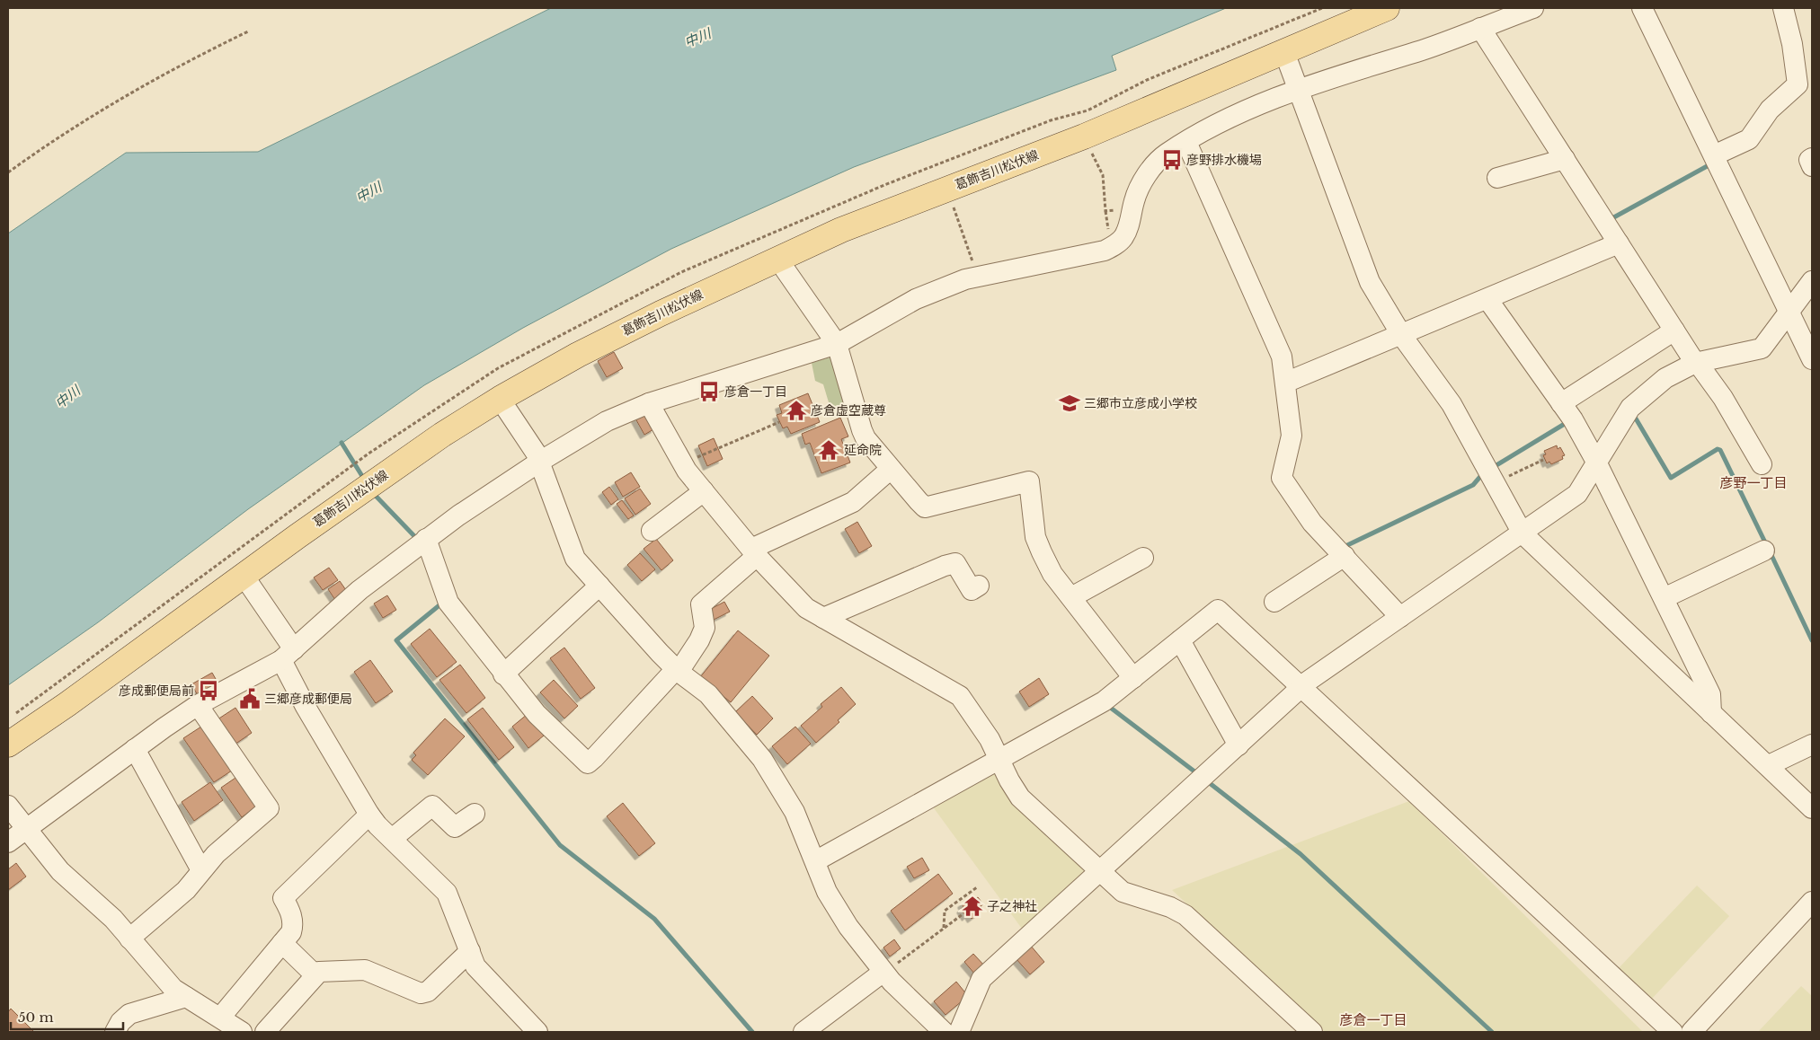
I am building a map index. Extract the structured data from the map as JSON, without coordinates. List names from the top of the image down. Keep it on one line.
{"streets":{"main road":["葛飾吉川松伏線"]},"districts":["彦野一丁目","彦倉一丁目"],"water":["中川"],"places":{"bus stop":["彦野排水機場","彦倉一丁目","彦成郵便局前"],"school or university":["三郷市立彦成小学校"],"temple":["彦倉虚空蔵尊","延命院","子之神社"],"public building":["三郷彦成郵便局"]},"scale_bar":"50 m"}
